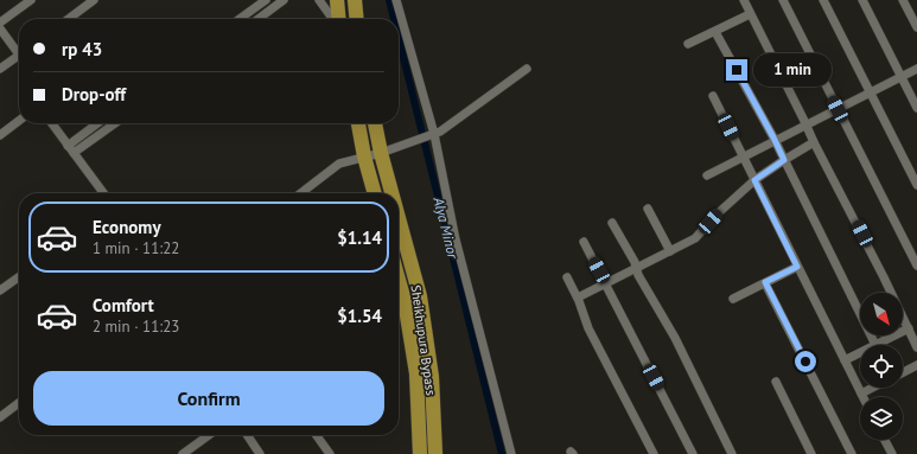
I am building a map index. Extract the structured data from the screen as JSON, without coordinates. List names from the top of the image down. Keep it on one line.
{"streets":{"highway":["Sheikhupura Bypass"]},"water":["Alya Minor"],"north":"bottom right","page":{"banner":["rp 43","Drop-off"],"bubble":"1 min","list":[{"name":"Economy","note":"1 min · 11:22","value":"$1.14"},{"name":"Comfort","note":"2 min · 11:23","value":"$1.54"}],"buttons":"Confirm"}}
